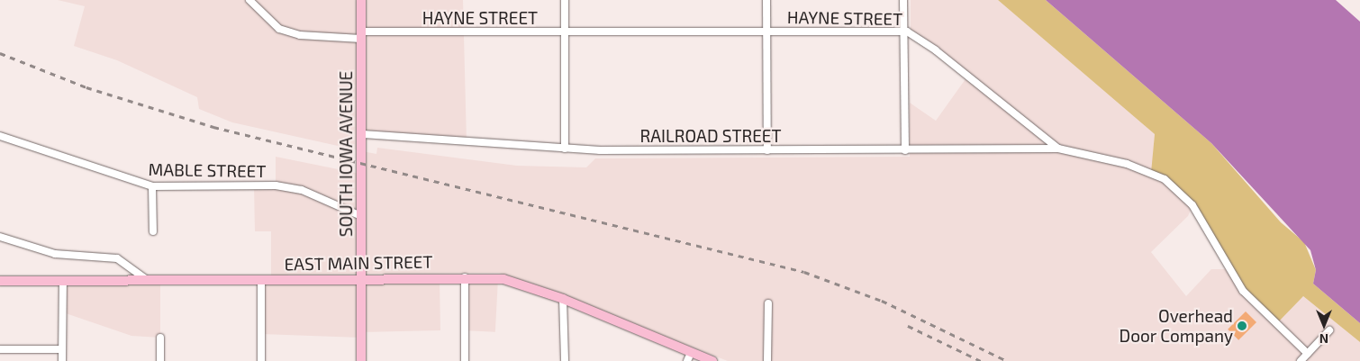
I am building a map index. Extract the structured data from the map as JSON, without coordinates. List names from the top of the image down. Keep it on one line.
{"streets":{"main road":["SOUTH IOWA AVENUE","EAST MAIN STREET"],"street":["HAYNE STREET","RAILROAD STREET","MABLE STREET"]},"crossings":[["HAYNE STREET","RAILROAD STREET"],["HAYNE STREET","SOUTH IOWA AVENUE"],["RAILROAD STREET","SOUTH IOWA AVENUE"],["SOUTH IOWA AVENUE","MABLE STREET"],["SOUTH IOWA AVENUE","EAST MAIN STREET"]],"places":["Overhead Door Company"],"north":"bottom"}
